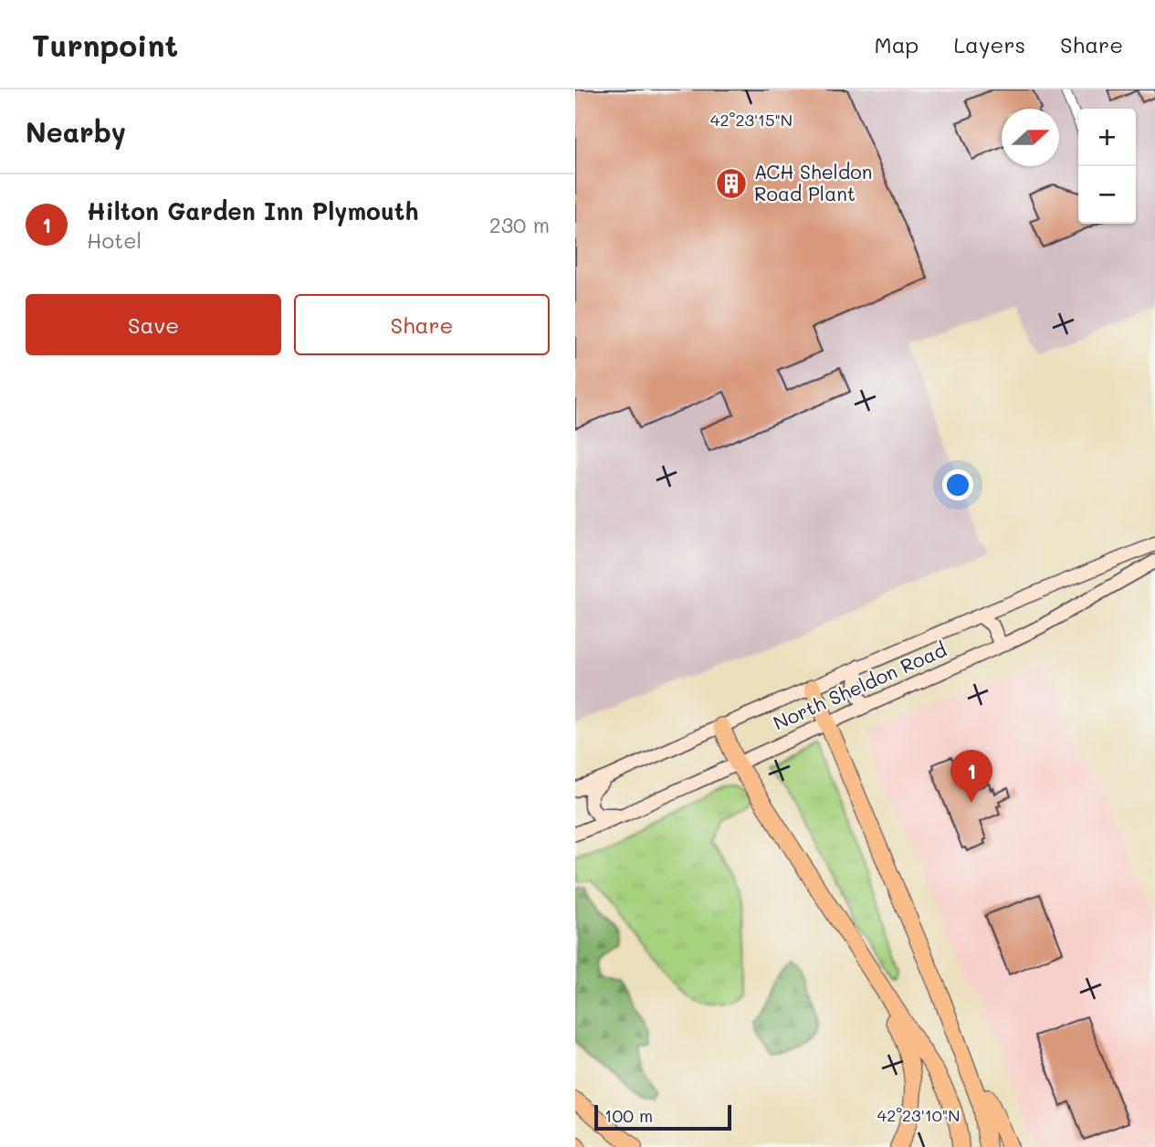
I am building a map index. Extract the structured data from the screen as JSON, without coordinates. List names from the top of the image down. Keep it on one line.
{"streets":{"main road":["North Sheldon Road"]},"places":{"building":["ACH Sheldon Road Plant"]},"scale_bar":"100 m","north":"right","page":{"header":"Turnpoint","nav":["Map","Layers","Share"],"heading":"Nearby","map_buttons":["+","−"],"list":[{"mark":"1","name":"Hilton Garden Inn Plymouth","note":"Hotel","value":"230 m"}],"buttons":["Save","Share"],"pins":"1","scale":"100 m"},"coordinates":["42°23'15\"N","42°23'10\"N"]}
